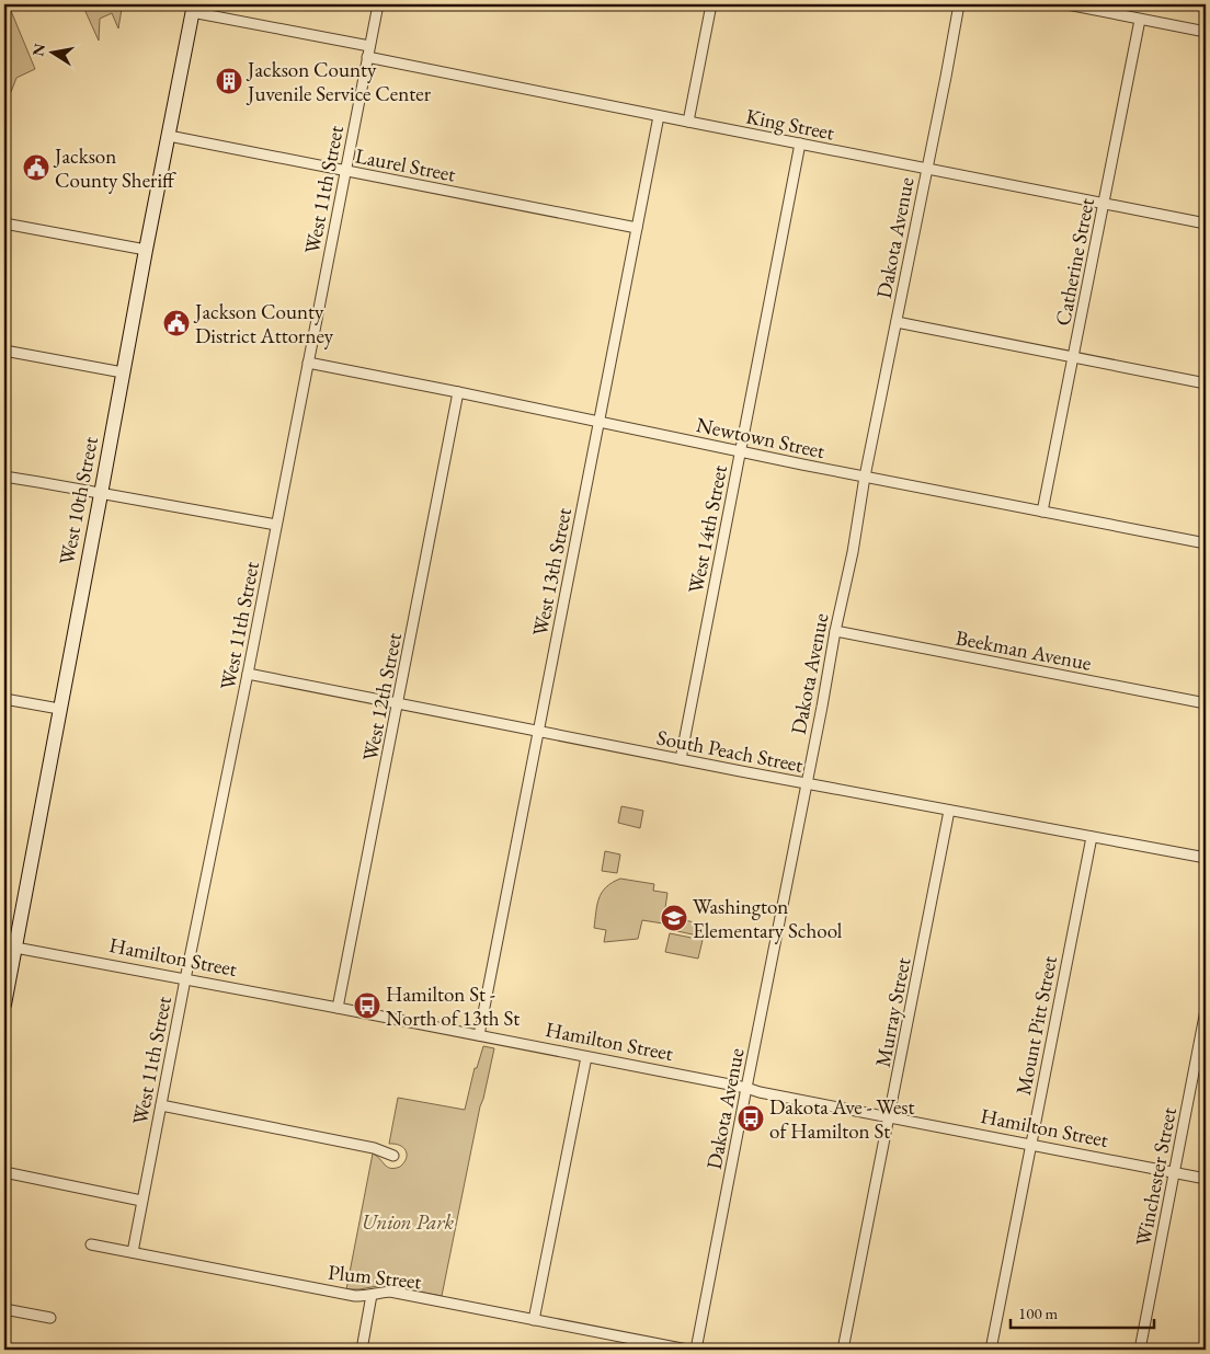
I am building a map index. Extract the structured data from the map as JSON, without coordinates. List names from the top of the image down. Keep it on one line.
{"streets":{"street":["King Street","Laurel Street","West 11th Street","Dakota Avenue","Catherine Street","Newtown Street","West 10th Street","West 14th Street","West 13th Street","Beekman Avenue","West 12th Street","South Peach Street","Hamilton Street","Murray Street","Mount Pitt Street","Winchester Street","Plum Street"]},"crossings":[["King Street","West 11th Street"],["King Street","Dakota Avenue"],["King Street","Catherine Street"],["King Street","West 14th Street"],["King Street","West 13th Street"],["Laurel Street","West 11th Street"],["Laurel Street","West 10th Street"],["Laurel Street","West 13th Street"],["West 11th Street","Newtown Street"],["West 11th Street","South Peach Street"],["West 11th Street","Hamilton Street"],["West 11th Street","Plum Street"],["Dakota Avenue","Newtown Street"],["Dakota Avenue","Beekman Avenue"],["Dakota Avenue","South Peach Street"],["Dakota Avenue","Hamilton Street"],["Catherine Street","Newtown Street"],["Newtown Street","West 14th Street"],["Newtown Street","West 13th Street"],["Newtown Street","West 12th Street"],["West 10th Street","Hamilton Street"],["West 14th Street","South Peach Street"],["West 13th Street","South Peach Street"],["West 13th Street","Hamilton Street"],["West 12th Street","South Peach Street"],["West 12th Street","Hamilton Street"],["South Peach Street","Murray Street"],["South Peach Street","Mount Pitt Street"],["Hamilton Street","Murray Street"],["Hamilton Street","Mount Pitt Street"],["Hamilton Street","Winchester Street"]],"parks":["Union Park"],"places":{"building":["Jackson County Juvenile Service Center"],"public building":["Jackson County Sheriff","Jackson County District Attorney"],"school or university":["Washington Elementary School"],"bus stop":["Hamilton St - North of 13th St","Dakota Ave - West of Hamilton St"]},"scale_bar":"100 m","north":"left"}
